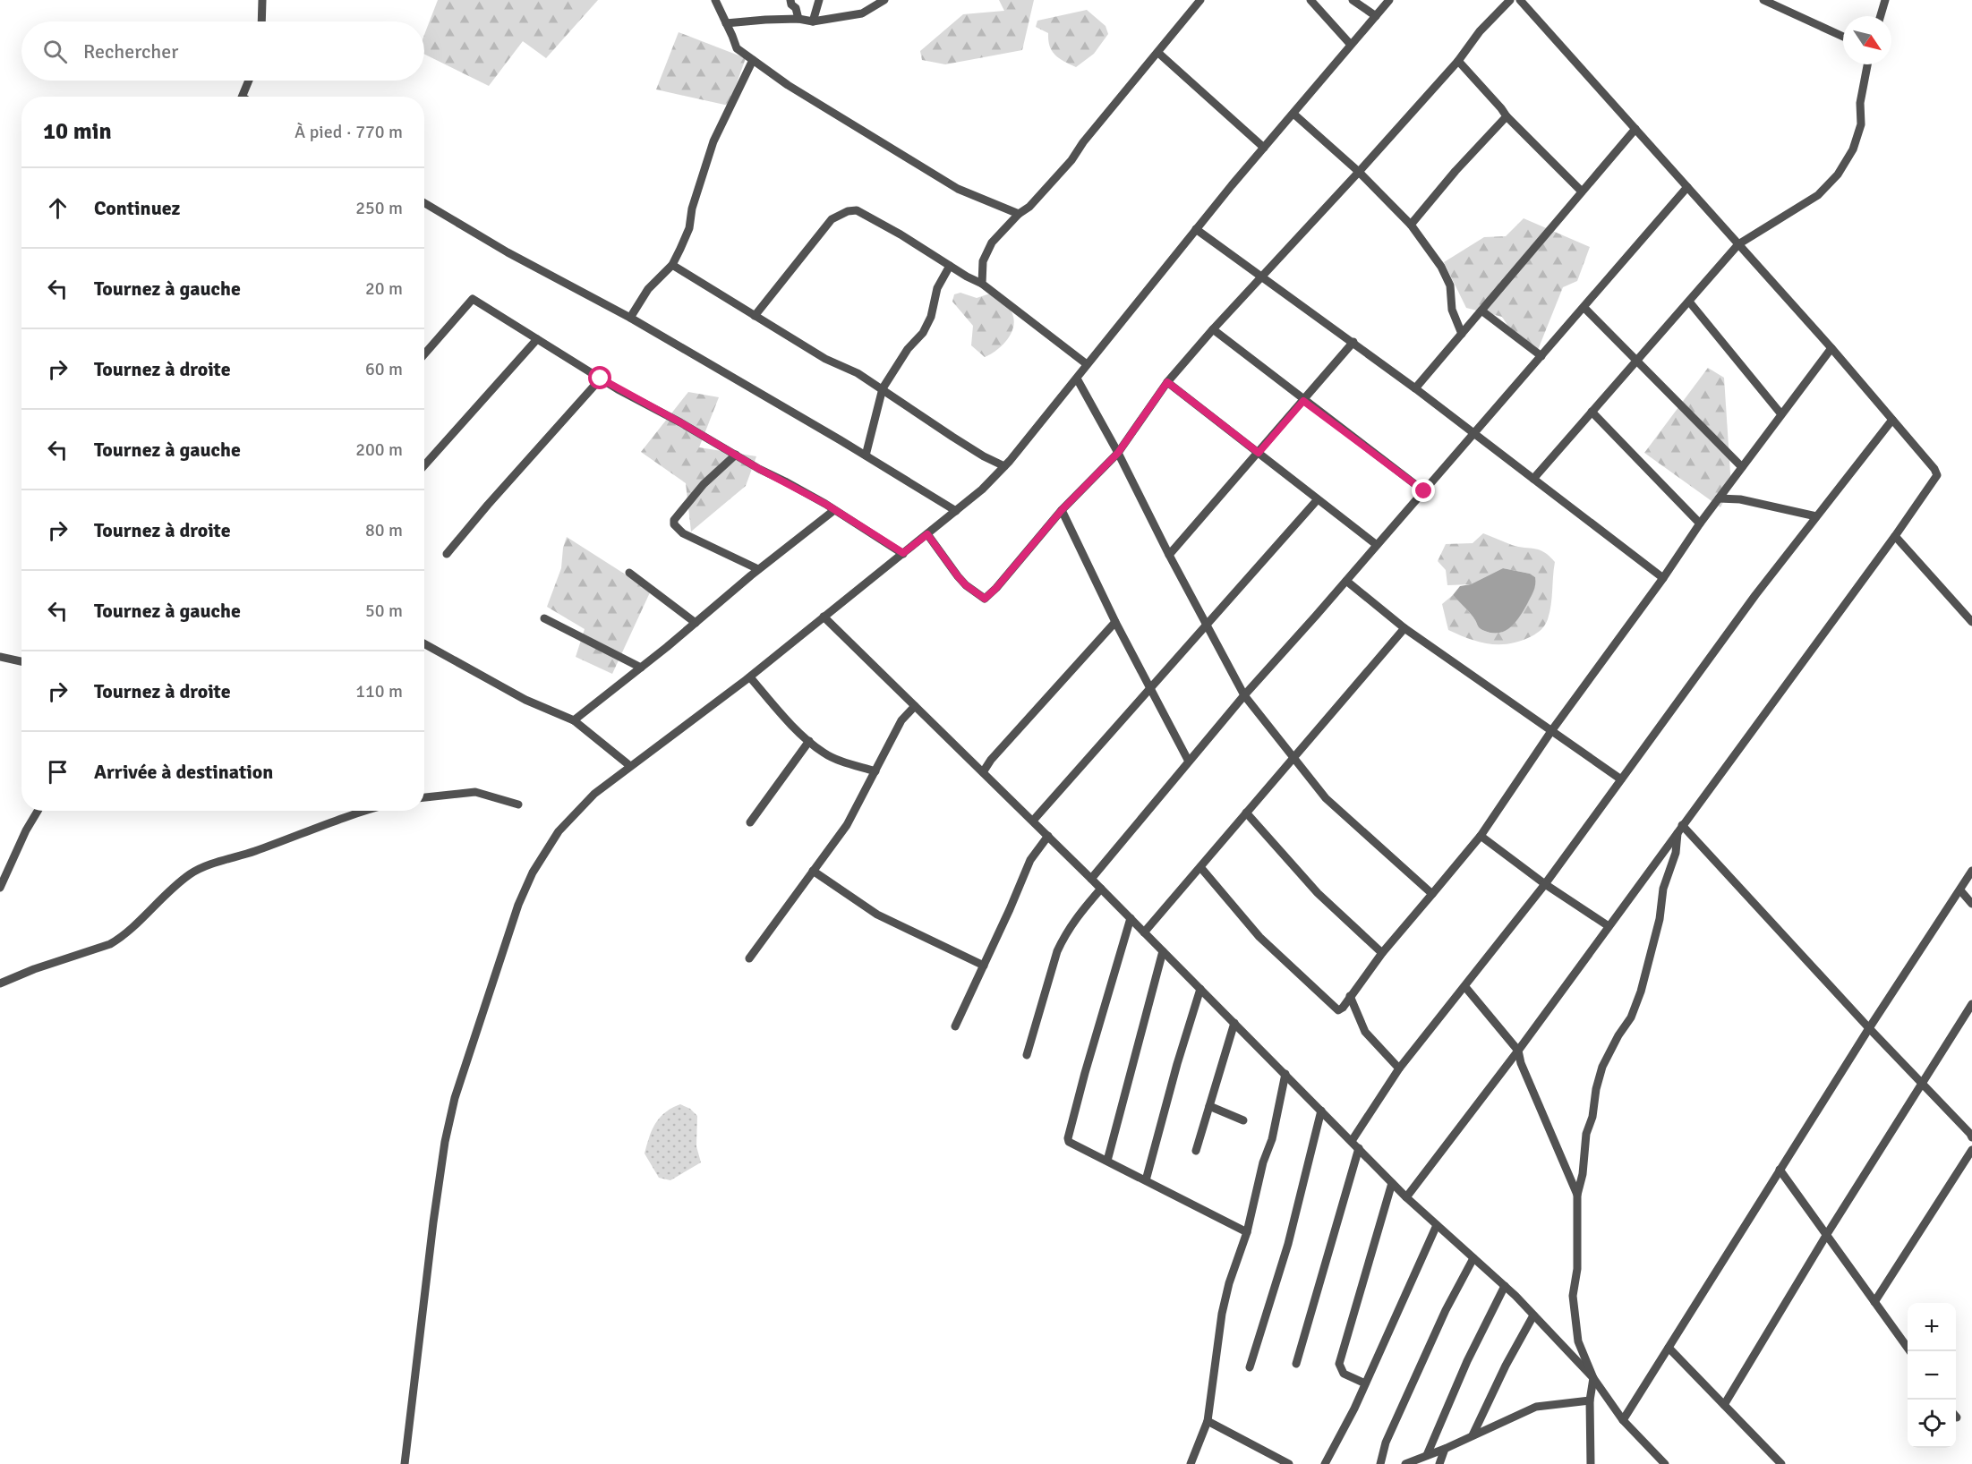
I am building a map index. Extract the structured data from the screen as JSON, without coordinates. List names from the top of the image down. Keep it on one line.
{"north":"bottom right","page":{"search":"Rechercher","heading":["10 min","À pied · 770 m"],"list":[["Continuez","250 m"],["Tournez à gauche","20 m"],["Tournez à droite","60 m"],["Tournez à gauche","200 m"],["Tournez à droite","80 m"],["Tournez à gauche","50 m"],["Tournez à droite","110 m"],"Arrivée à destination"],"map_buttons":["+","−"]}}
